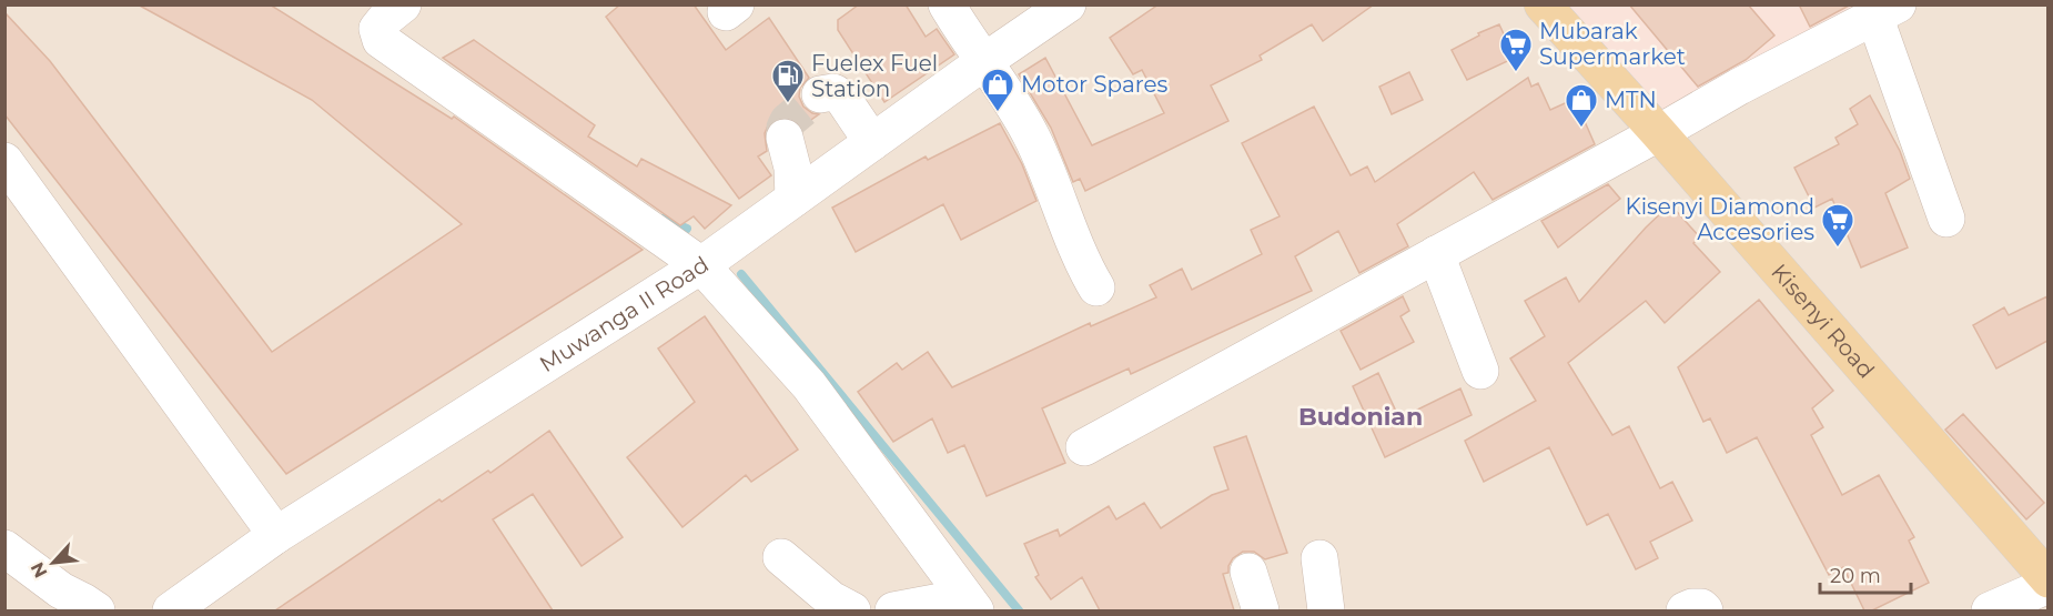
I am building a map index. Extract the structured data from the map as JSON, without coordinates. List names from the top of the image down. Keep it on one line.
{"streets":{"main road":["Kisenyi Road"],"street":["Muwanga II Road"]},"districts":["Budonian"],"places":{"supermarket":["Mubarak Supermarket","Kisenyi Diamond Accesories"],"fuel station":["Fuelex Fuel Station"],"shop":["Motor Spares","MTN"]},"scale_bar":"20 m","north":"bottom left"}
